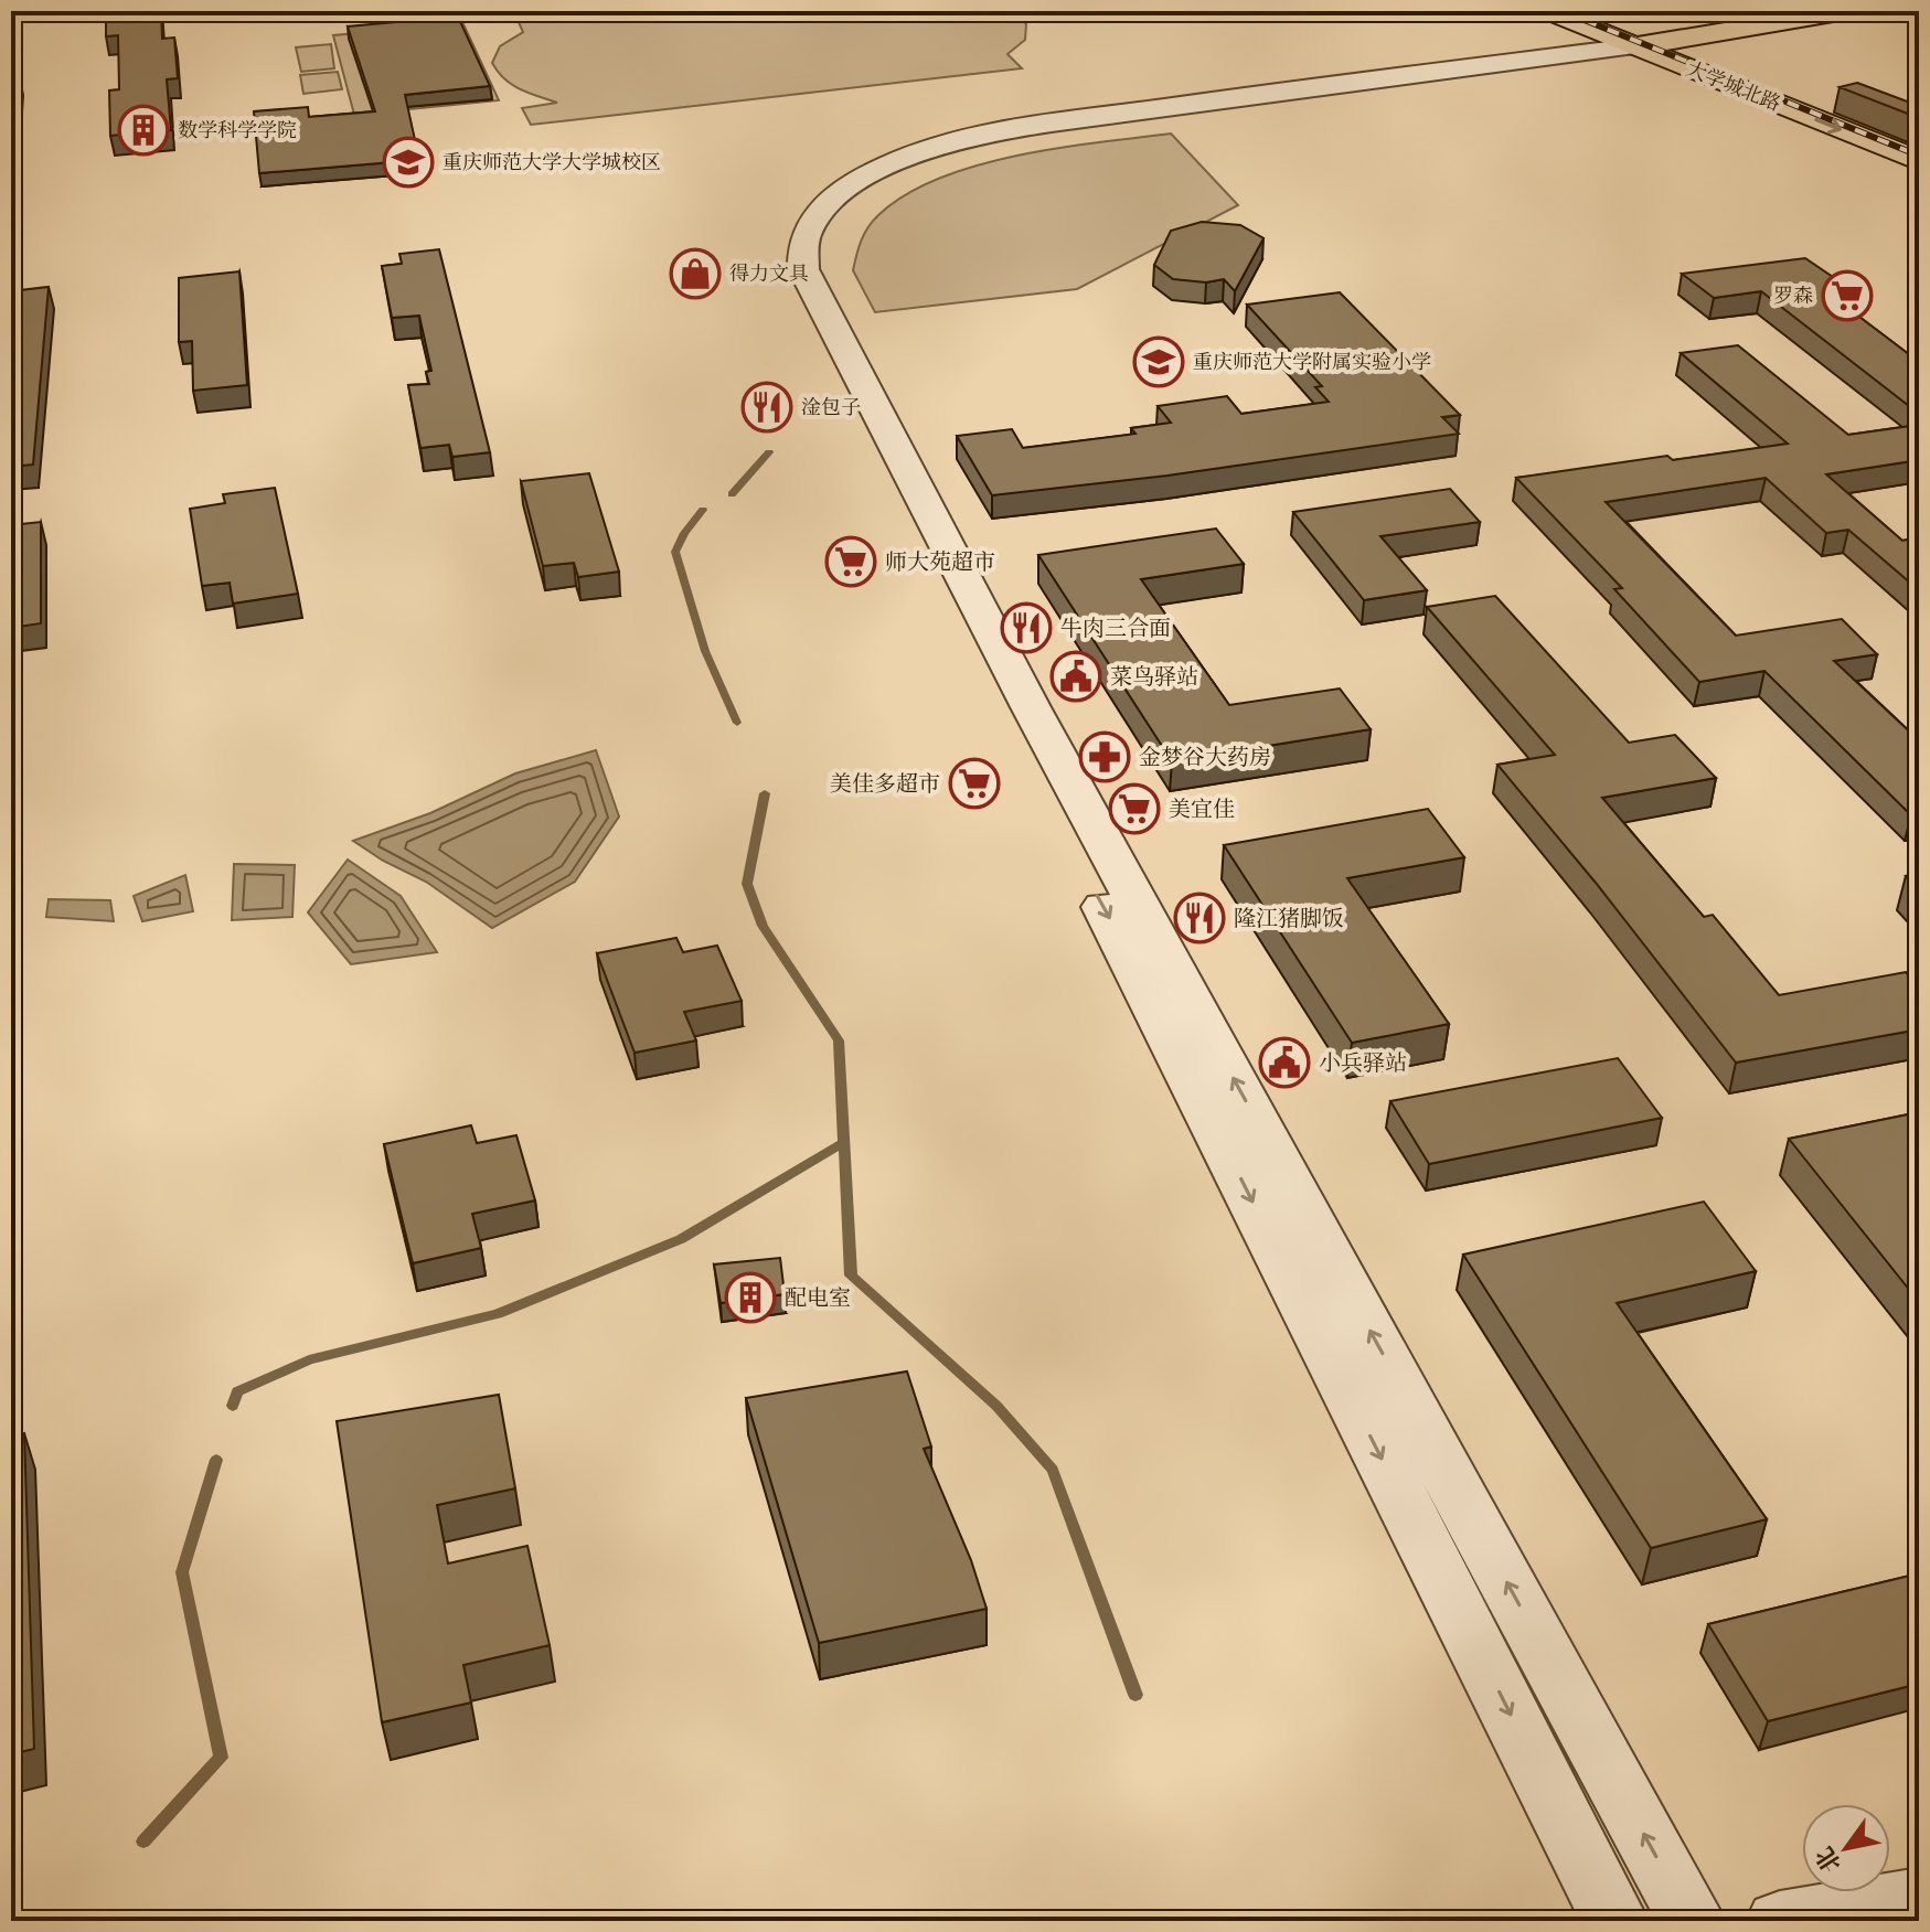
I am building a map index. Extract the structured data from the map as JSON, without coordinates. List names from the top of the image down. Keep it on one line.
{"streets":{"main road":["大学城北路"]},"places":{"building":["数学科学学院","配电室"],"school or university":["重庆师范大学大学城校区","重庆师范大学附属实验小学"],"shop":["得力文具"],"supermarket":["罗森","师大苑超市","美佳多超市","美宜佳"],"restaurant":["淦包子","牛肉三合面","隆江猪脚饭"],"public building":["菜鸟驿站","小兵驿站"],"pharmacy":["金梦谷大药房"]},"north":"bottom left"}
